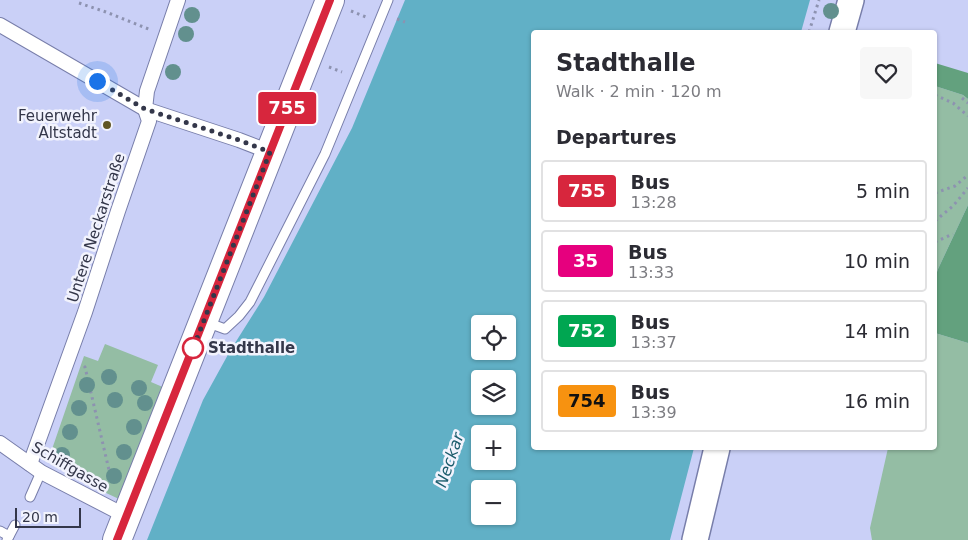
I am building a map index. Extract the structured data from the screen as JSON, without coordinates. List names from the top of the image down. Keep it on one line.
{"streets":{"street":["Untere Neckarstraße","Schiffgasse"]},"crossings":[["Untere Neckarstraße","Schiffgasse"]],"water":["Neckar"],"places":["Feuerwehr Altstadt","Stadthalle"],"lines":["bus line 755"],"scale_bar":"20 m","page":{"on_map":"755","heading":[["Stadthalle","Walk · 2 min · 120 m"],"Departures"],"list":[{"mark":"755","name":"Bus","note":"13:28","value":"5 min"},{"mark":"35","name":"Bus","note":"13:33","value":"10 min"},{"mark":"752","name":"Bus","note":"13:37","value":"14 min"},{"mark":"754","name":"Bus","note":"13:39","value":"16 min"}],"map_buttons":["+","−"],"scale":"20 m"}}
